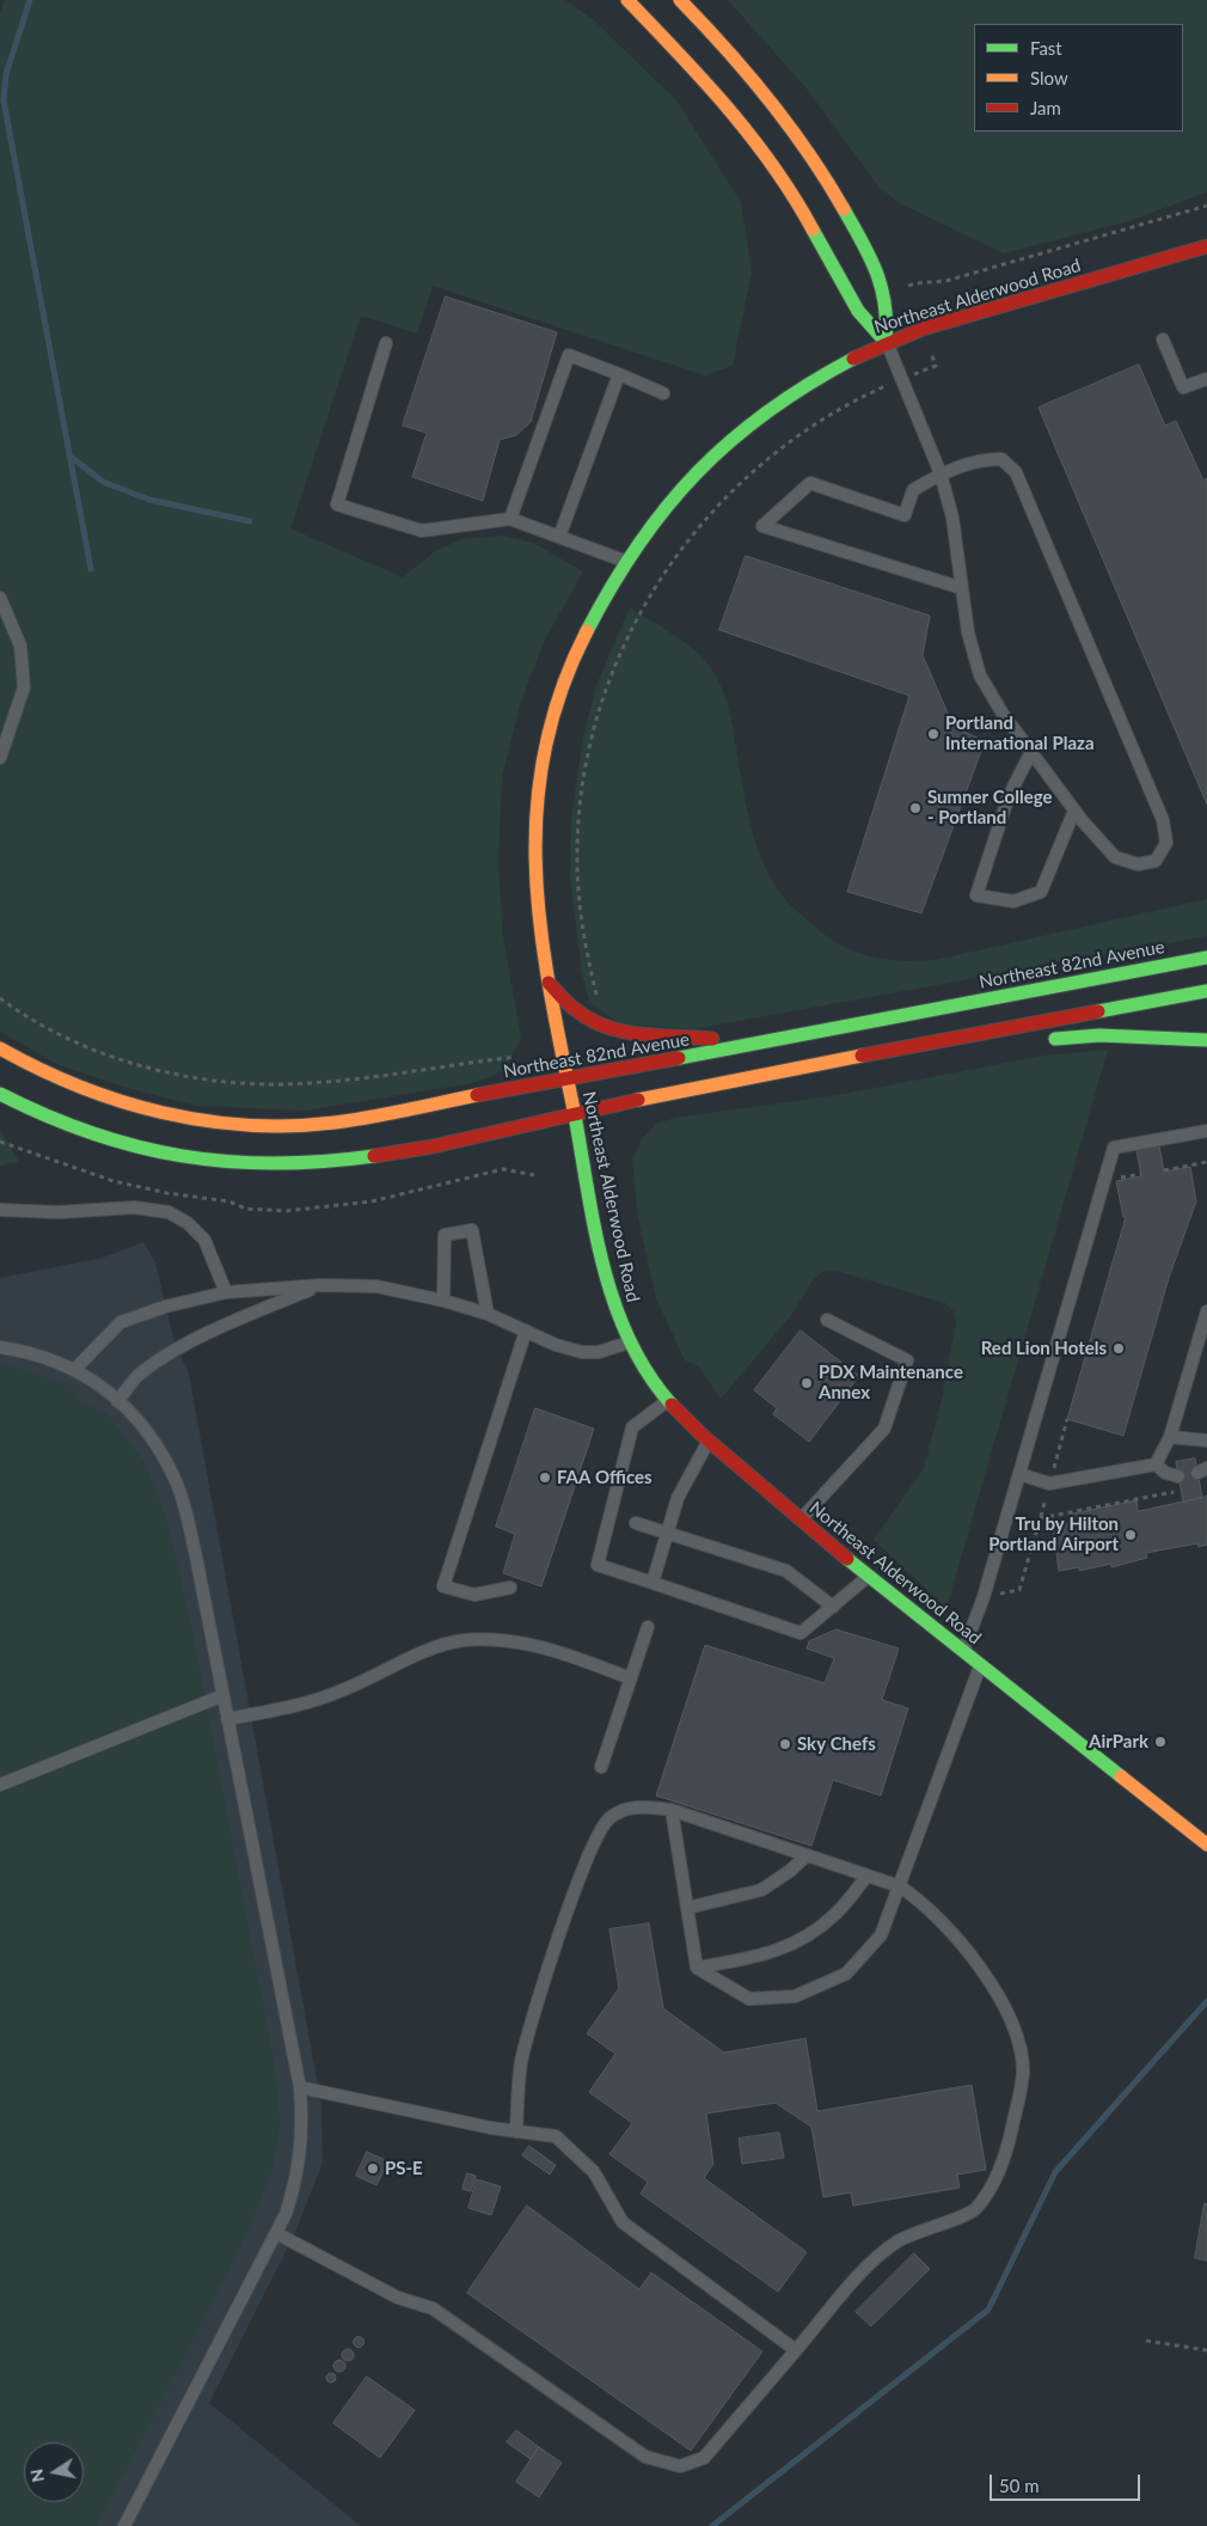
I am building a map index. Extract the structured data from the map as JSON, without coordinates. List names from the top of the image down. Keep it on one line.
{"streets":{"main road":["Northeast Alderwood Road","Northeast 82nd Avenue"]},"crossings":[["Northeast Alderwood Road","Northeast 82nd Avenue"]],"places":["Portland International Plaza","Sumner College - Portland","Red Lion Hotels","PDX Maintenance Annex","FAA Offices","Tru by Hilton Portland Airport","AirPark","Sky Chefs","PS-E"],"legend":["Fast","Slow","Jam"],"scale_bar":"50 m","north":"left"}
